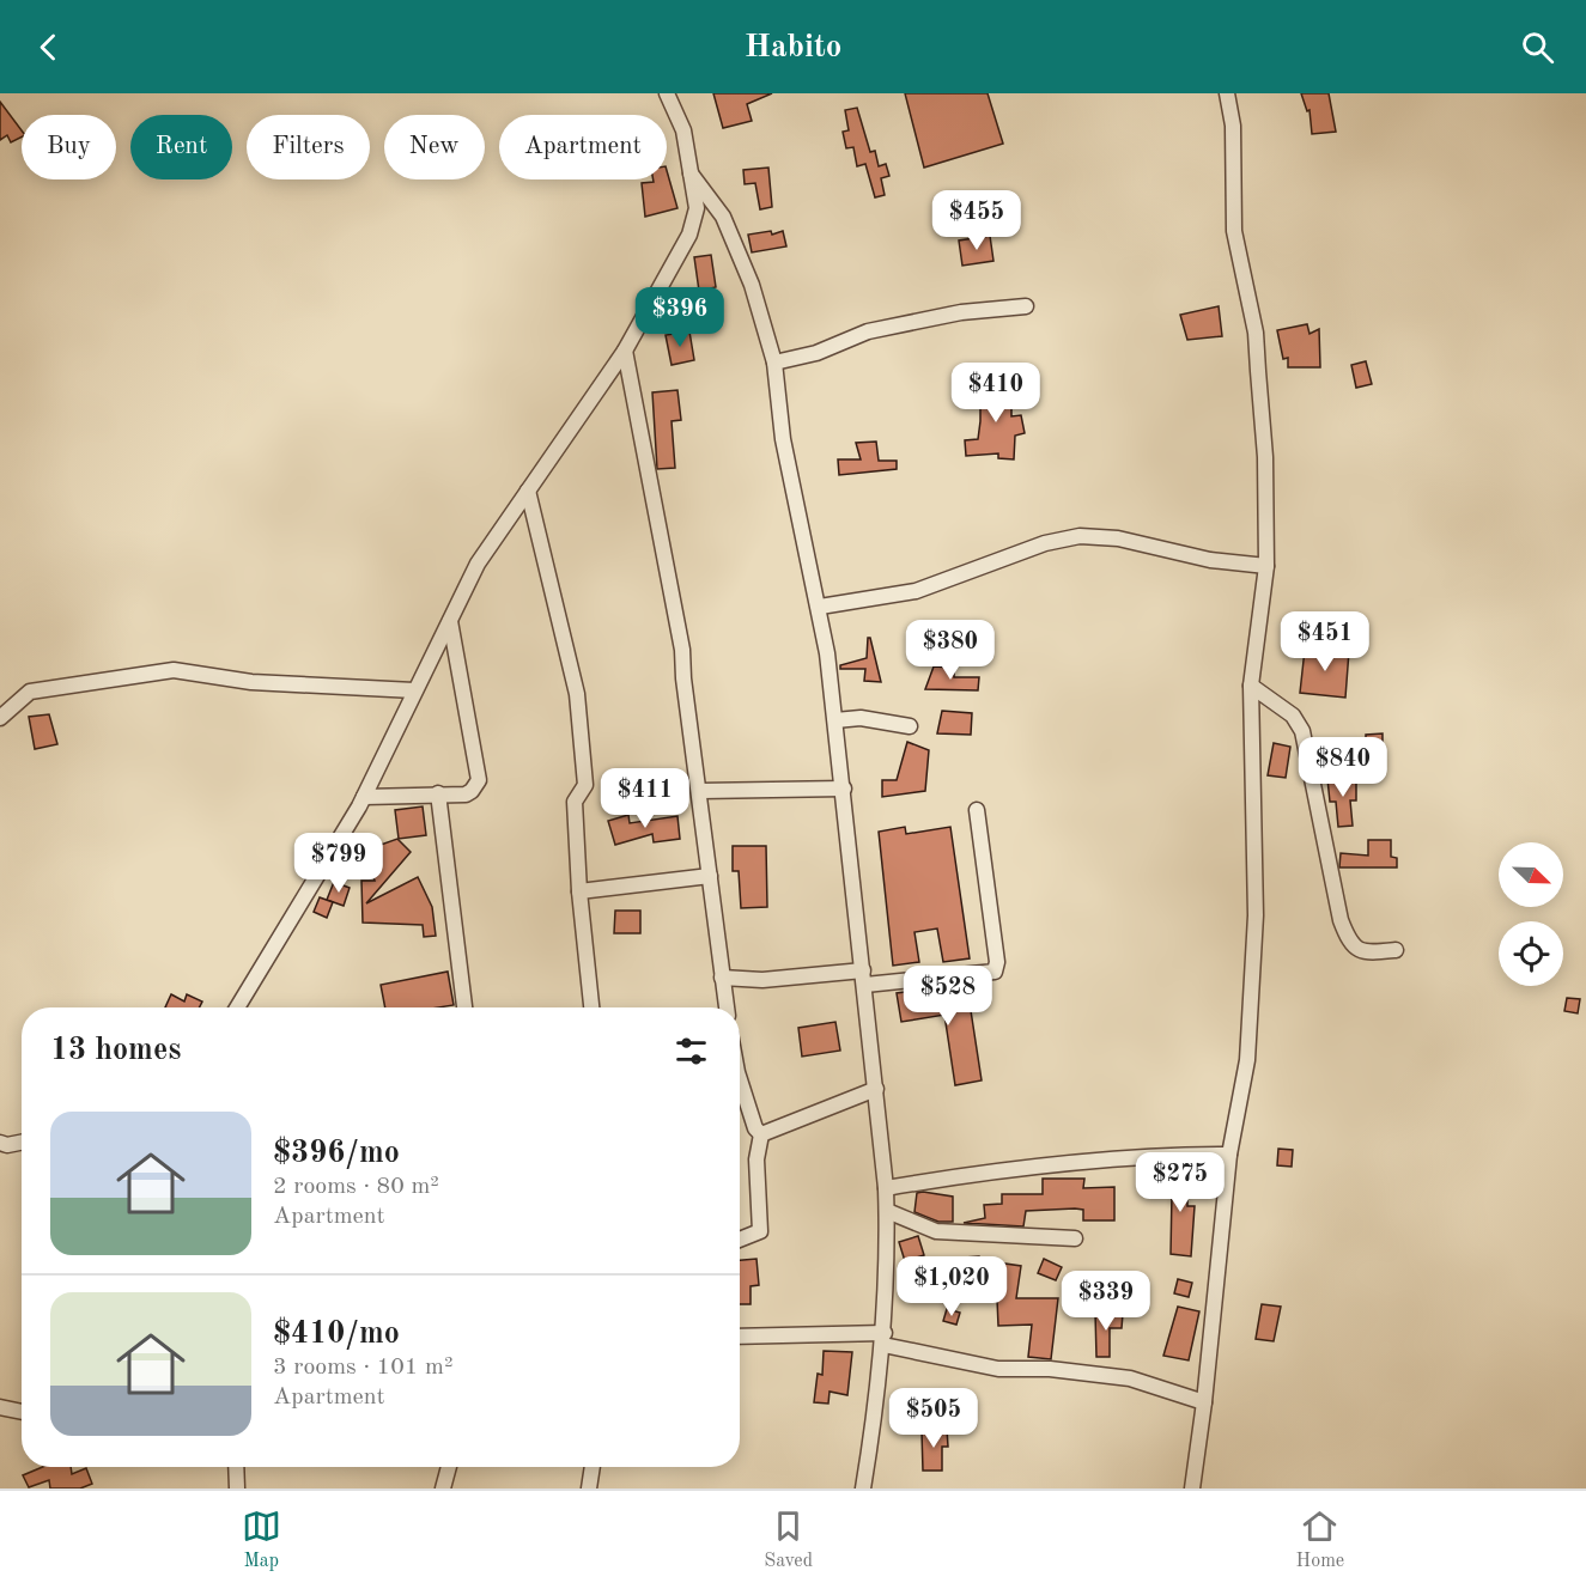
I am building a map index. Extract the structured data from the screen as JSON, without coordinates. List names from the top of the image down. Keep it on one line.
{"north":"bottom right","page":{"header":"Habito","chip":["Buy","Rent","Filters","New","Apartment"],"price":["$455","$396","$410","$451","$380","$840","$411","$799","$528","$275","$1,020","$339","$505"],"heading":"13 homes","list":[{"name":"$396/mo","note":"2 rooms · 80 m² · Apartment"},{"name":"$410/mo","note":"3 rooms · 101 m² · Apartment"}],"tabs":["Map","Saved","Home"]}}
